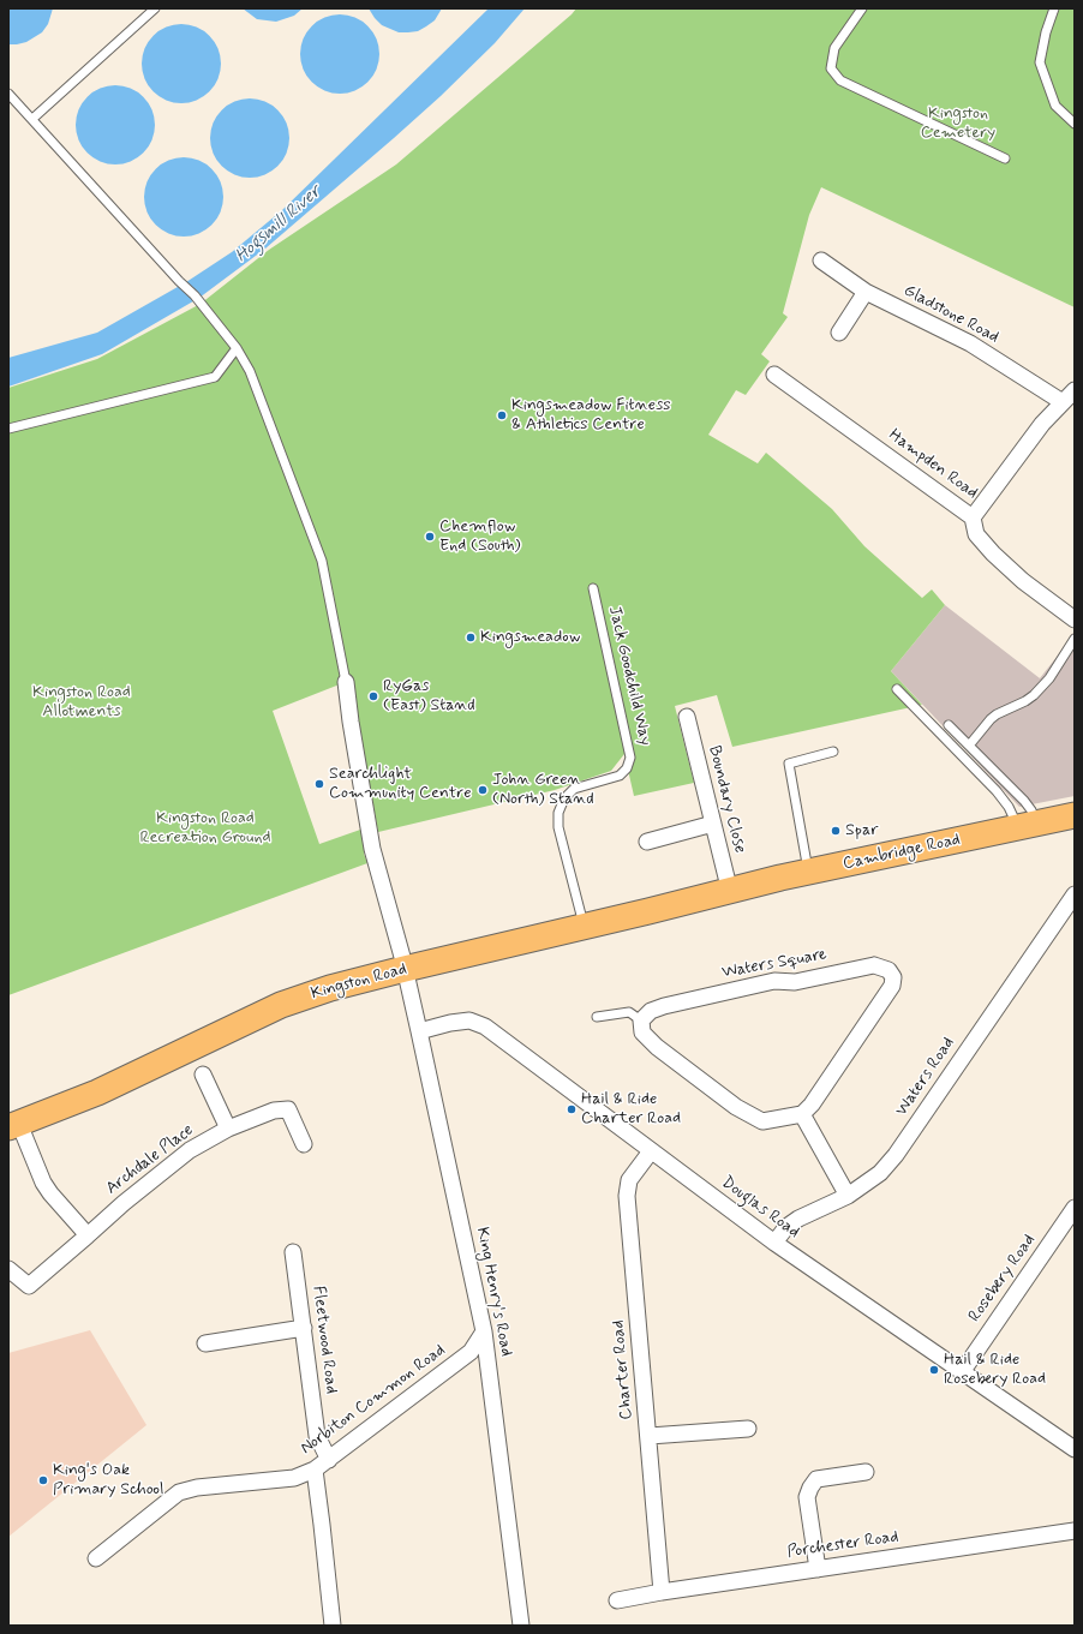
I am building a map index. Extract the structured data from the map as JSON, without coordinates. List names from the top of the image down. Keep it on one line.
{"streets":{"main road":["Cambridge Road","Kingston Road"],"street":["Gladstone Road","Hampden Road","Boundary Close","Waters Square","Waters Road","Archdale Place","Douglas Road","Rosebery Road","King Henry's Road","Fleetwood Road","Charter Road","Norbiton Common Road","Porchester Road"],"lane":["Jack Goodchild Way"]},"crossings":[["Jack Goodchild Way","Kingston Road"],["Boundary Close","Cambridge Road"],["Boundary Close","Kingston Road"],["Cambridge Road","Kingston Road"],["Kingston Road","King Henry's Road"],["Waters Road","Douglas Road"],["Douglas Road","Rosebery Road"],["Douglas Road","King Henry's Road"],["Douglas Road","Charter Road"],["King Henry's Road","Norbiton Common Road"],["Fleetwood Road","Norbiton Common Road"],["Charter Road","Porchester Road"]],"water":["Hogsmill River"],"parks":["Kingston Cemetery","Kingston Road Allotments","Kingston Road Recreation Ground"],"places":["Kingsmeadow Fitness & Athletics Centre","Chemflow End (South)","Kingsmeadow","RyGas (East) Stand","Searchlight Community Centre","John Green (North) Stand","Spar","Hail & Ride Charter Road","Hail & Ride Rosebery Road","King's Oak Primary School"]}
